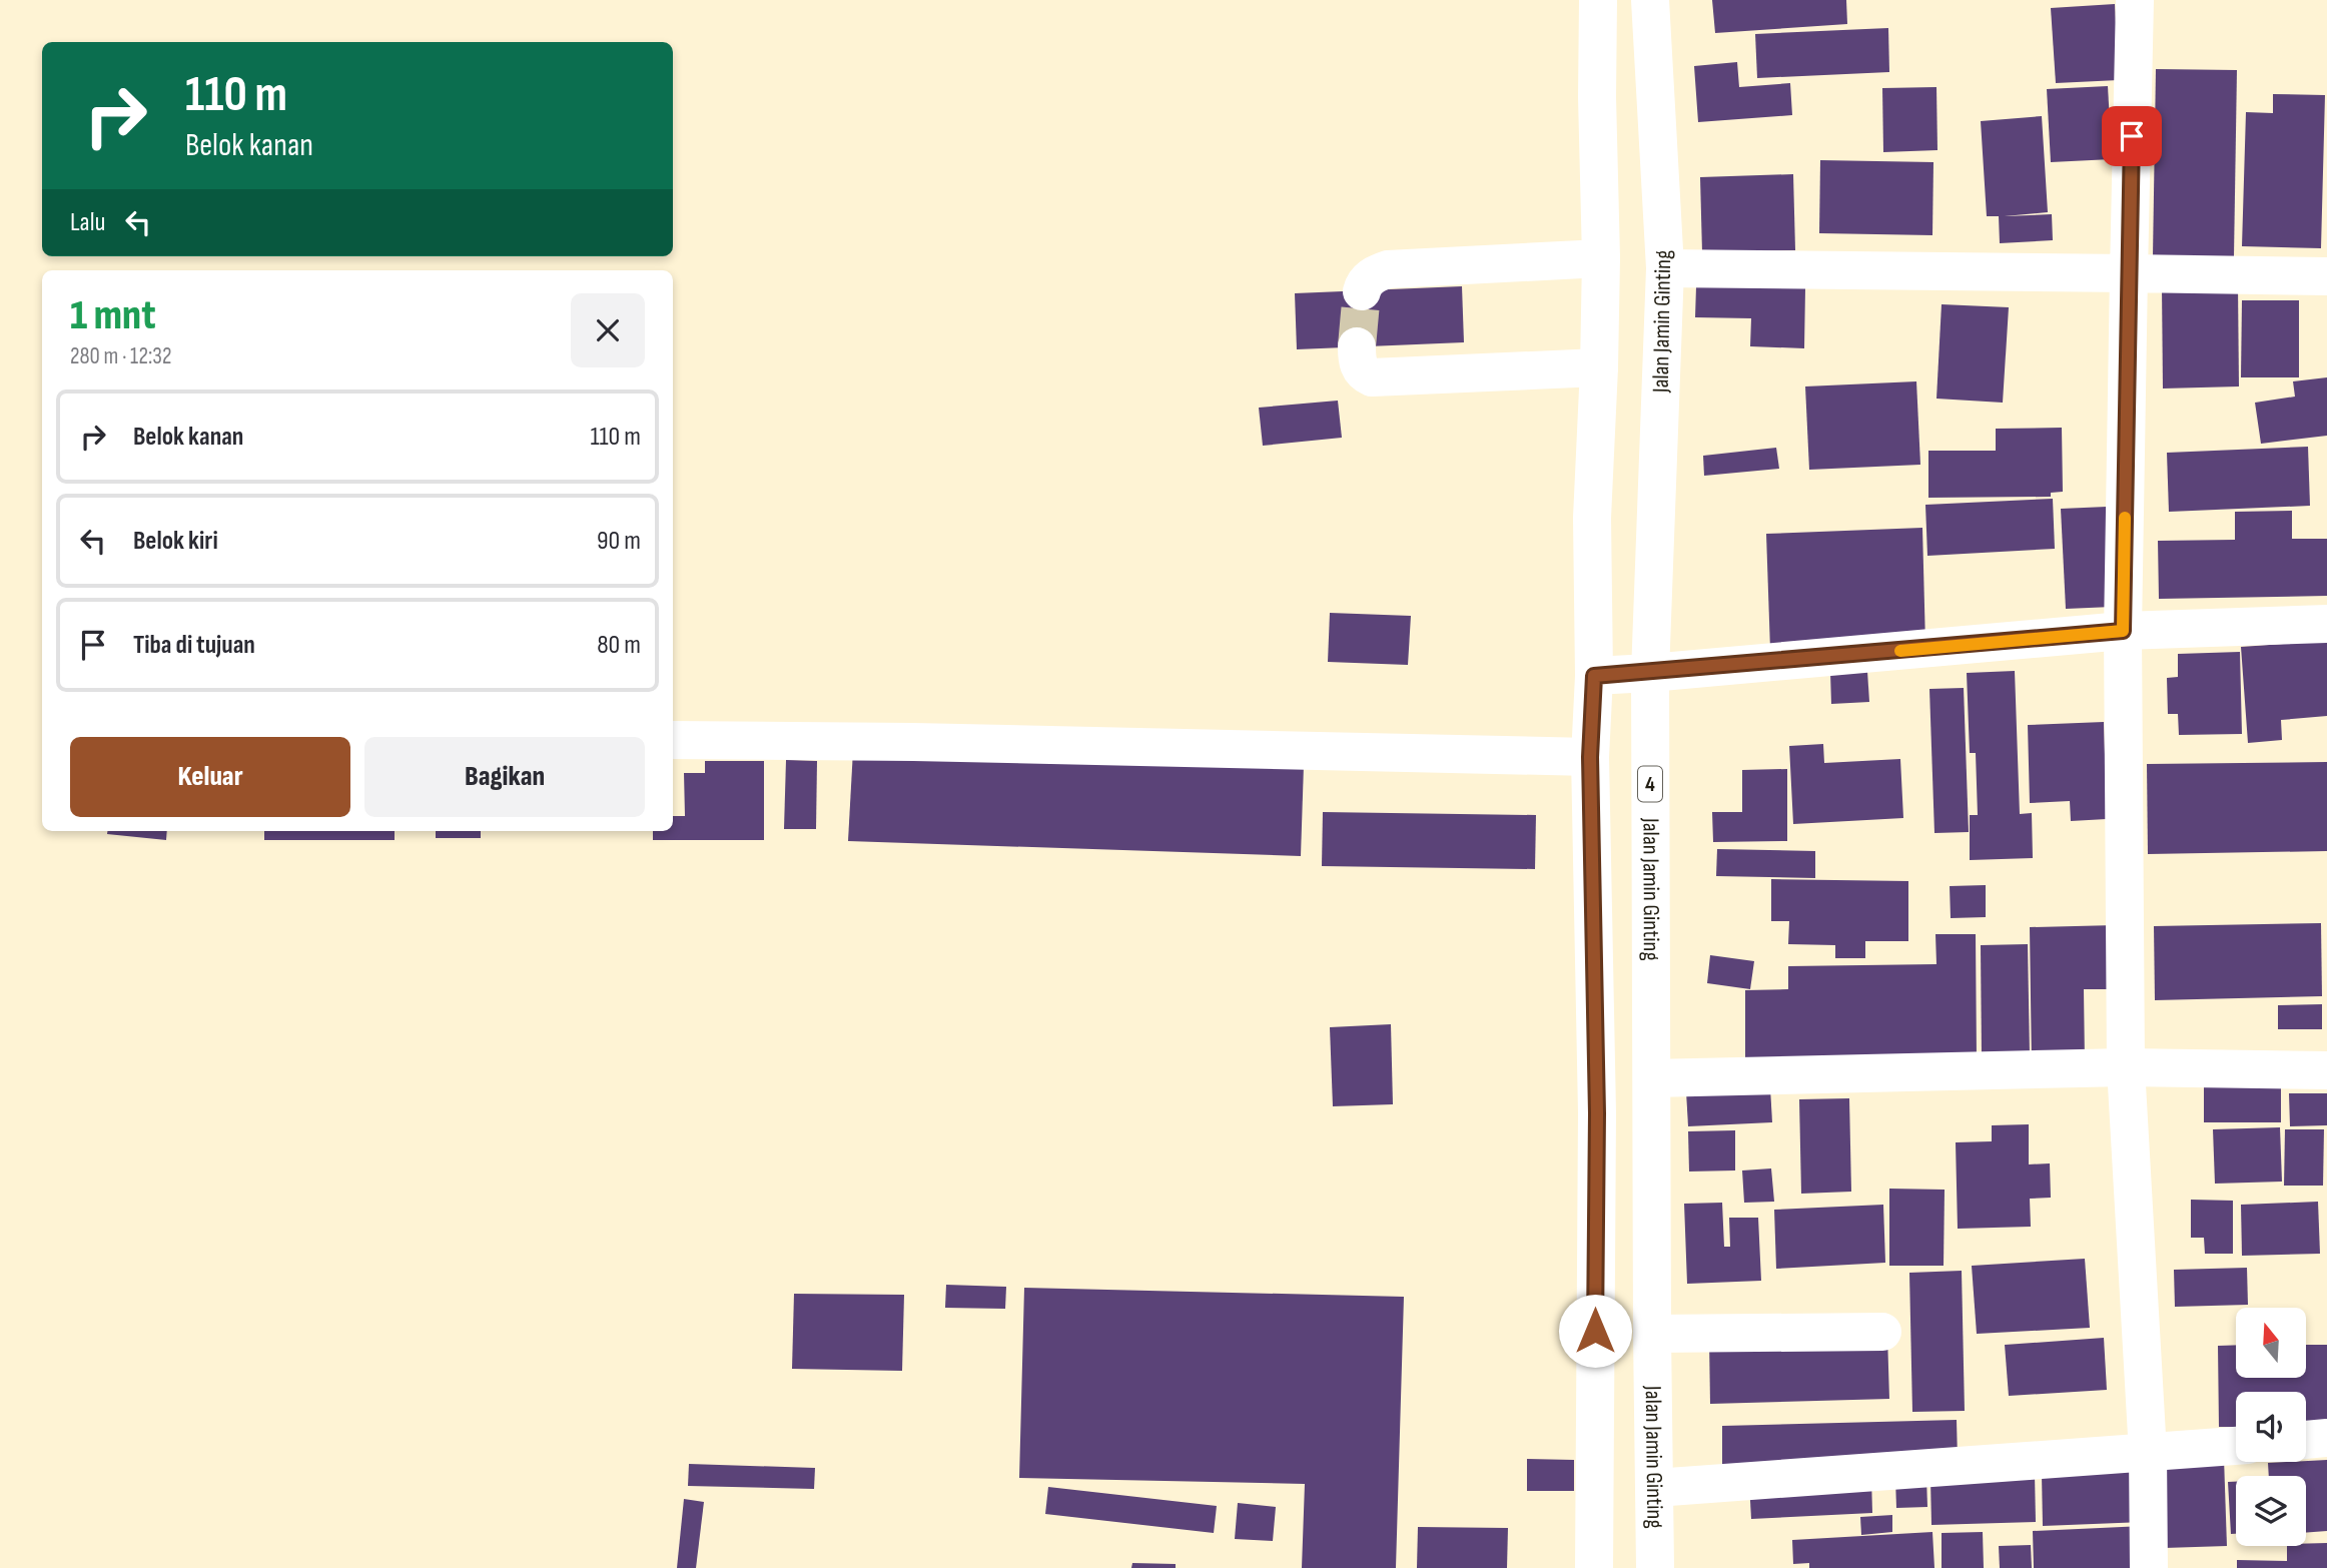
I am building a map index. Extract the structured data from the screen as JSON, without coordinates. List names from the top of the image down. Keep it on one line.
{"streets":{"main road":["Jalan Jamin Ginting","4"]},"north":"top","page":{"turn":["110 m","Belok kanan"],"then":"Lalu","heading":["1 mnt","280 m · 12:32"],"list":[{"name":"Belok kanan","value":"110 m"},{"name":"Belok kiri","value":"90 m"},{"name":"Tiba di tujuan","value":"80 m"}],"buttons":["Keluar","Bagikan"]}}
